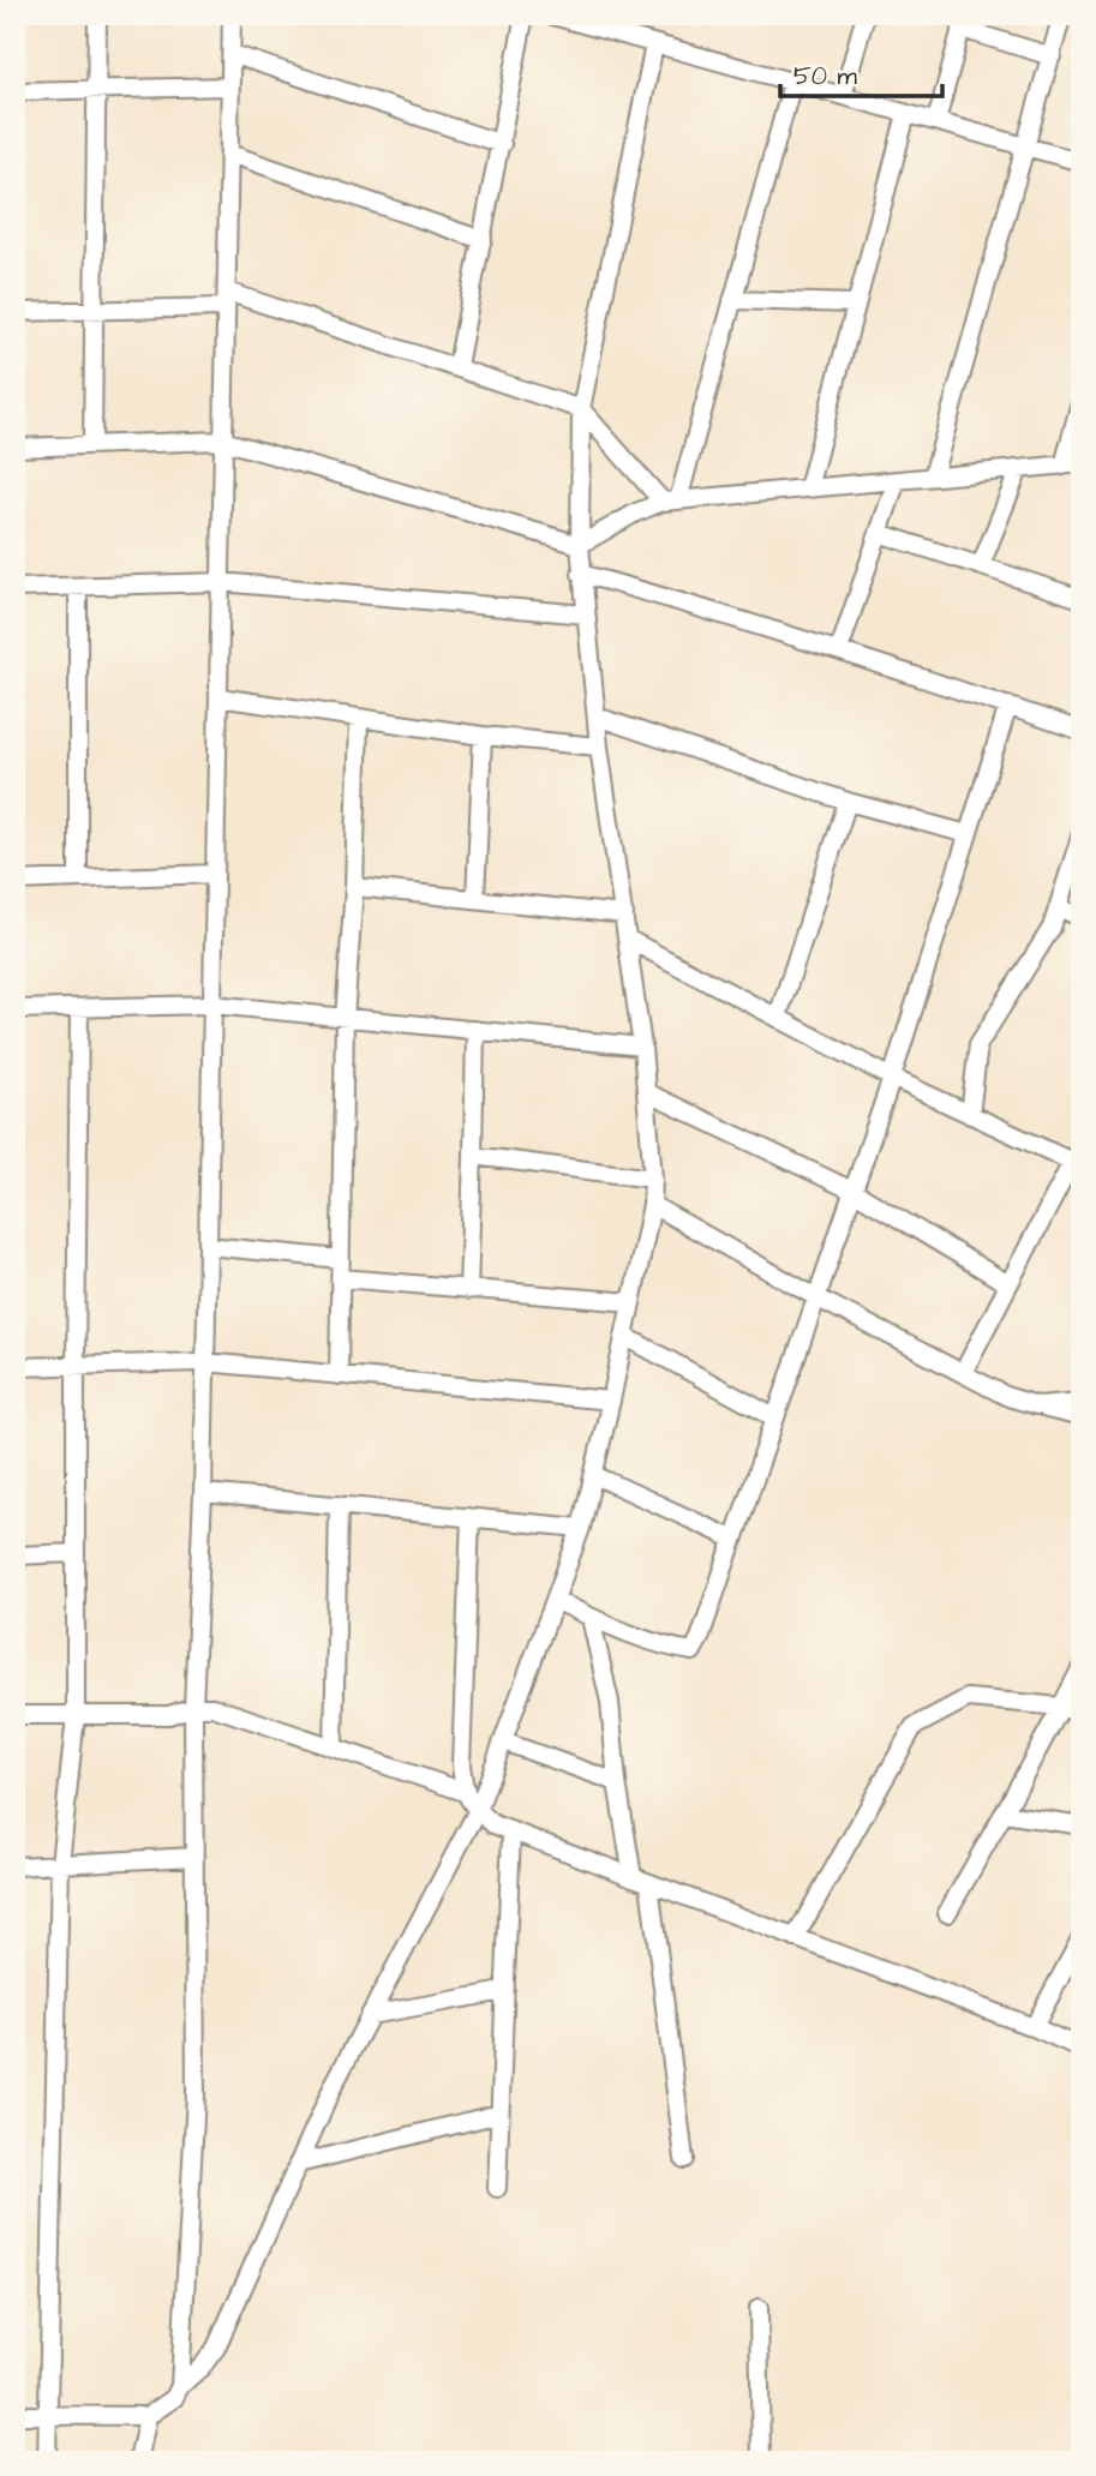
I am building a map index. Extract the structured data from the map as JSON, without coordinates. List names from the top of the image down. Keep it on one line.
{"scale_bar":"50 m"}
